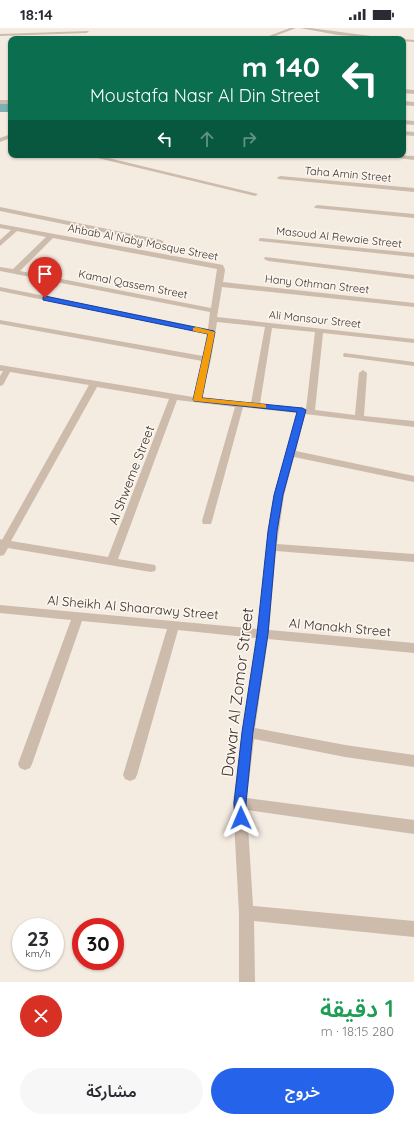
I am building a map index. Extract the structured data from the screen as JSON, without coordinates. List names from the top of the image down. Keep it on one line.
{"streets":{"street":["Taha Amin Street","Masoud Al Rewaie Street","Ahbab Al Naby Mosque Street","Kamal Qassem Street","Hany Othman Street","Ali Mansour Street","Al Shweme Street","Al Sheikh Al Shaarawy Street","Al Manakh Street","Dawar Al Zomor Street"]},"crossings":[["Ahbab Al Naby Mosque Street","Kamal Qassem Street"],["Ahbab Al Naby Mosque Street","Hany Othman Street"],["Ahbab Al Naby Mosque Street","Ali Mansour Street"],["Kamal Qassem Street","Ali Mansour Street"],["Ali Mansour Street","Dawar Al Zomor Street"],["Al Sheikh Al Shaarawy Street","Al Manakh Street"],["Al Sheikh Al Shaarawy Street","Dawar Al Zomor Street"],["Al Manakh Street","Dawar Al Zomor Street"]],"page":{"status":"18:14","turn":["140 m","Moustafa Nasr Al Din Street"],"speed":"23 km/h","limit":"30","heading":["1 دقيقة","280 m · 18:15"],"buttons":["خروج","مشاركة"]}}
